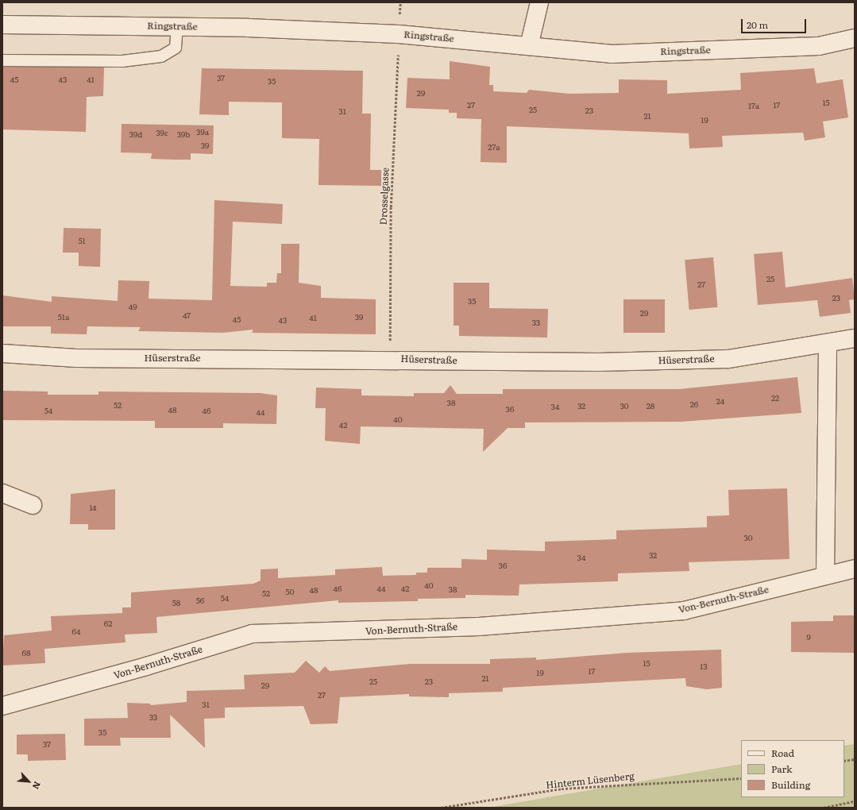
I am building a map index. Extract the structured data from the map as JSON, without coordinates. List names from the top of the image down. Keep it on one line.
{"streets":{"street":["Ringstraße","Hüserstraße","Von-Bernuth-Straße"],"path":["Drosselgasse","Hinterm Lüsenberg"]},"crossings":[["Ringstraße","Drosselgasse"],["Drosselgasse","Hüserstraße"]],"house_numbers":["37","45","43","41","35","29","15","27","17","17a","25","23","31","21","19","39a","39c","39d","39b","39","27a","51","25","27","23","35","49","29","47","51a","39","41","45","43","33","22","24","38","26","52","32","30","28","34","36","48","54","46","44","40","42","14","30","32","34","36","40","46","44","42","38","48","50","52","54","56","58","62","64","9","68","15","13","17","19","21","25","23","29","27","31","33","35","37"],"legend":["Road","Park","Building"],"scale_bar":"20 m","north":"bottom right"}
